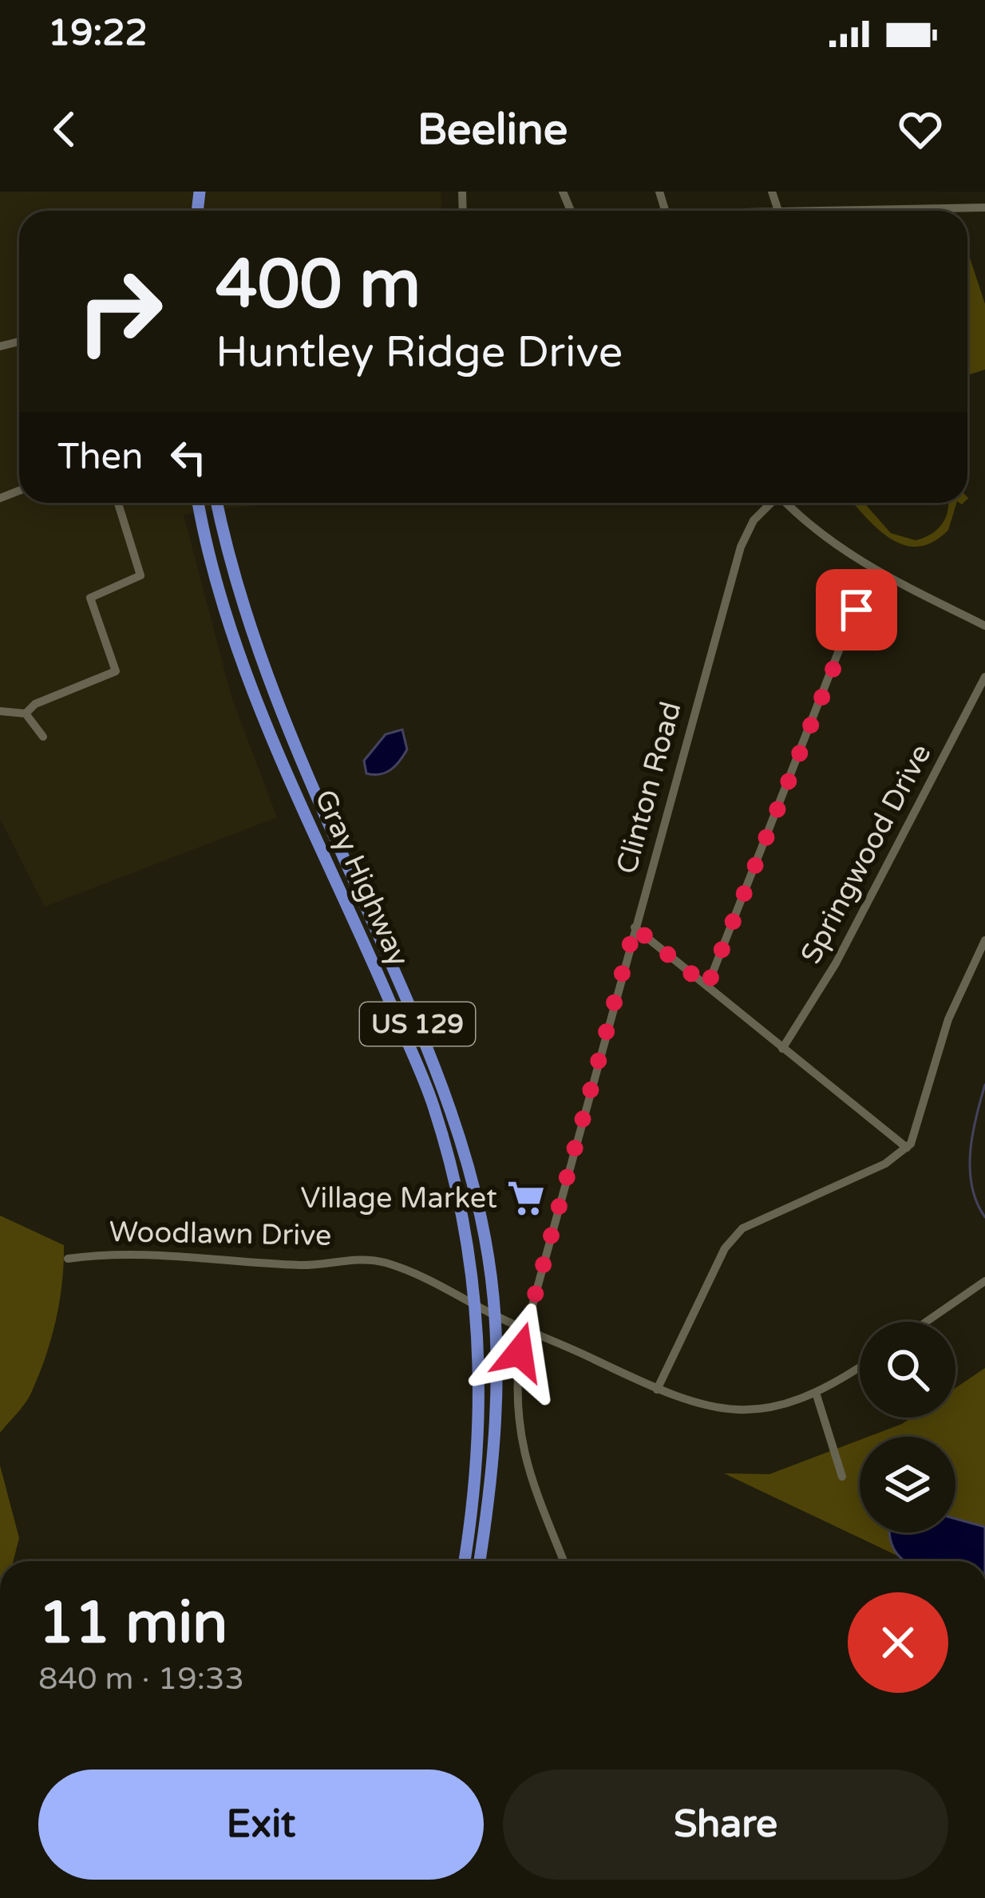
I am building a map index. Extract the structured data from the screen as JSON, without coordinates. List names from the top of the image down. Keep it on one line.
{"streets":{"highway":["Gray Highway","US 129"],"street":["Clinton Road","Springwood Drive","Woodlawn Drive"]},"crossings":[["Clinton Road","Woodlawn Drive"],["Gray Highway","Woodlawn Drive"]],"places":{"supermarket":["Village Market"]},"page":{"status":"19:22","header":"Beeline","turn":["400 m","Huntley Ridge Drive"],"then":"Then","heading":["11 min","840 m · 19:33"],"buttons":["Exit","Share"]}}
